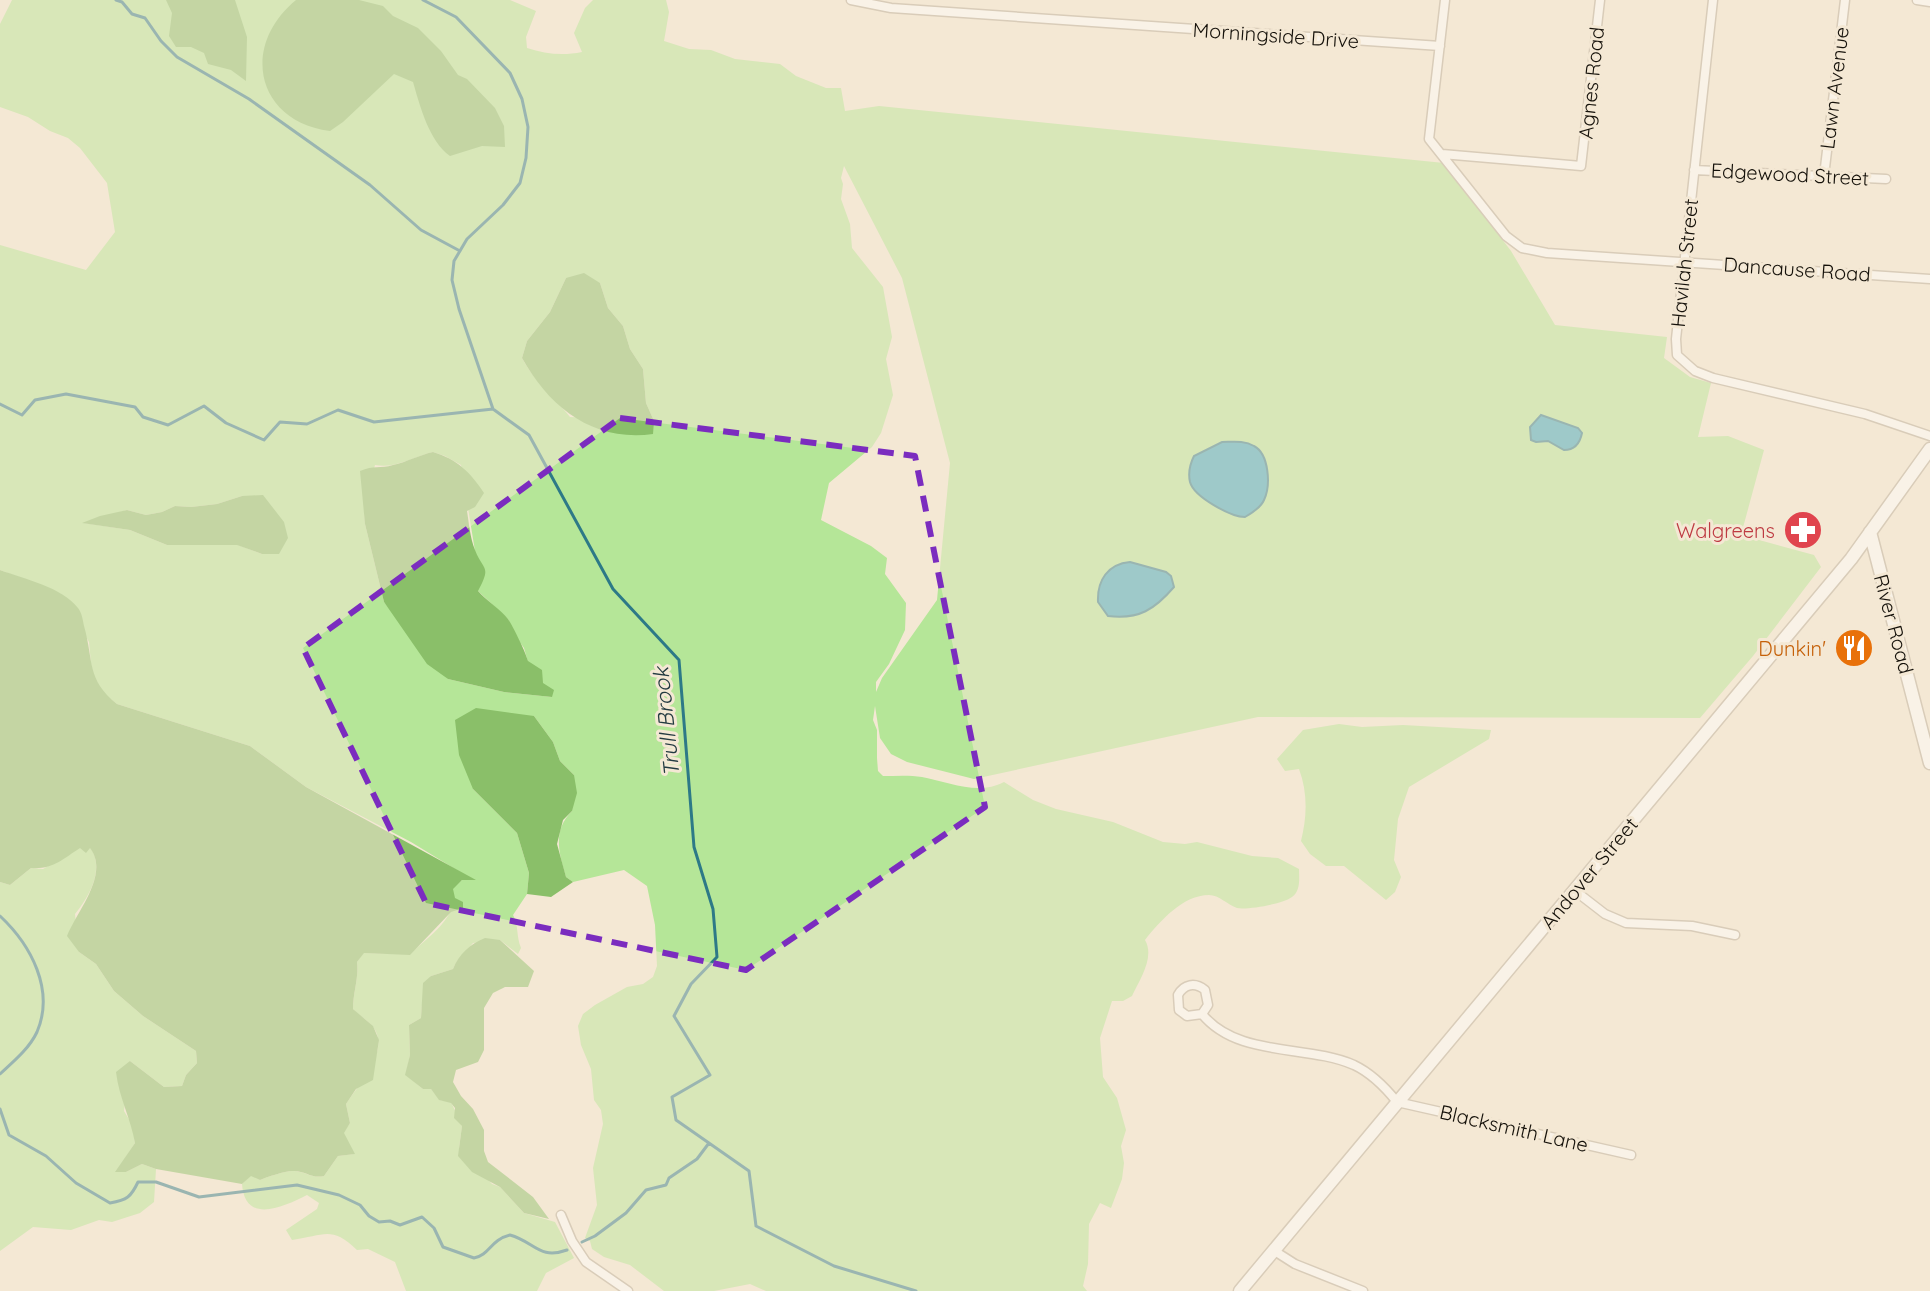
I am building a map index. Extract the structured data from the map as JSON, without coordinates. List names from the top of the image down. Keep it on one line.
{"streets":{"main road":["River Road","Andover Street"],"street":["Morningside Drive","Agnes Road","Lawn Avenue","Edgewood Street","Havilah Street","Dancause Road","Blacksmith Lane"]},"crossings":[["Agnes Road","Dancause Road"],["Lawn Avenue","Edgewood Street"],["Edgewood Street","Havilah Street"],["Havilah Street","Dancause Road"],["River Road","Andover Street"],["Andover Street","Blacksmith Lane"]],"water":["Trull Brook"],"places":{"pharmacy":["Walgreens"],"restaurant":["Dunkin'"]}}
